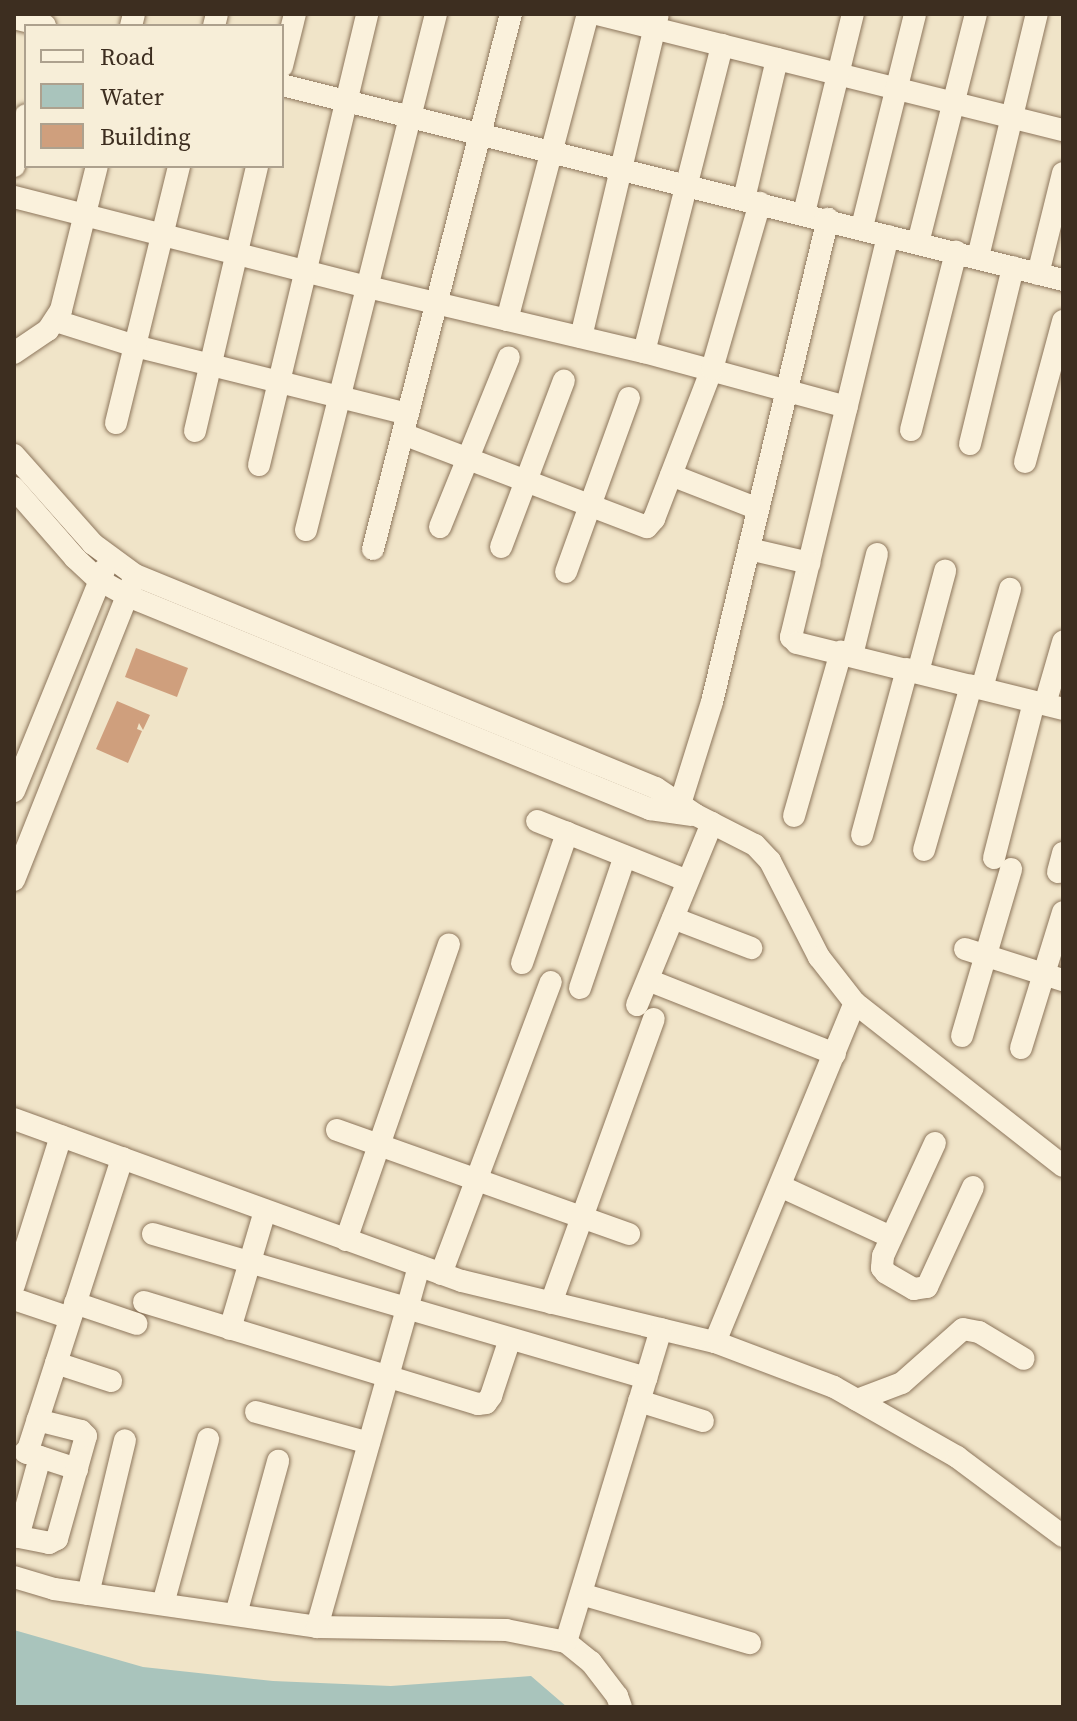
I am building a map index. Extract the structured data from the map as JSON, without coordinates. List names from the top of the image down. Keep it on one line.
{"legend":["Road","Water","Building"]}
